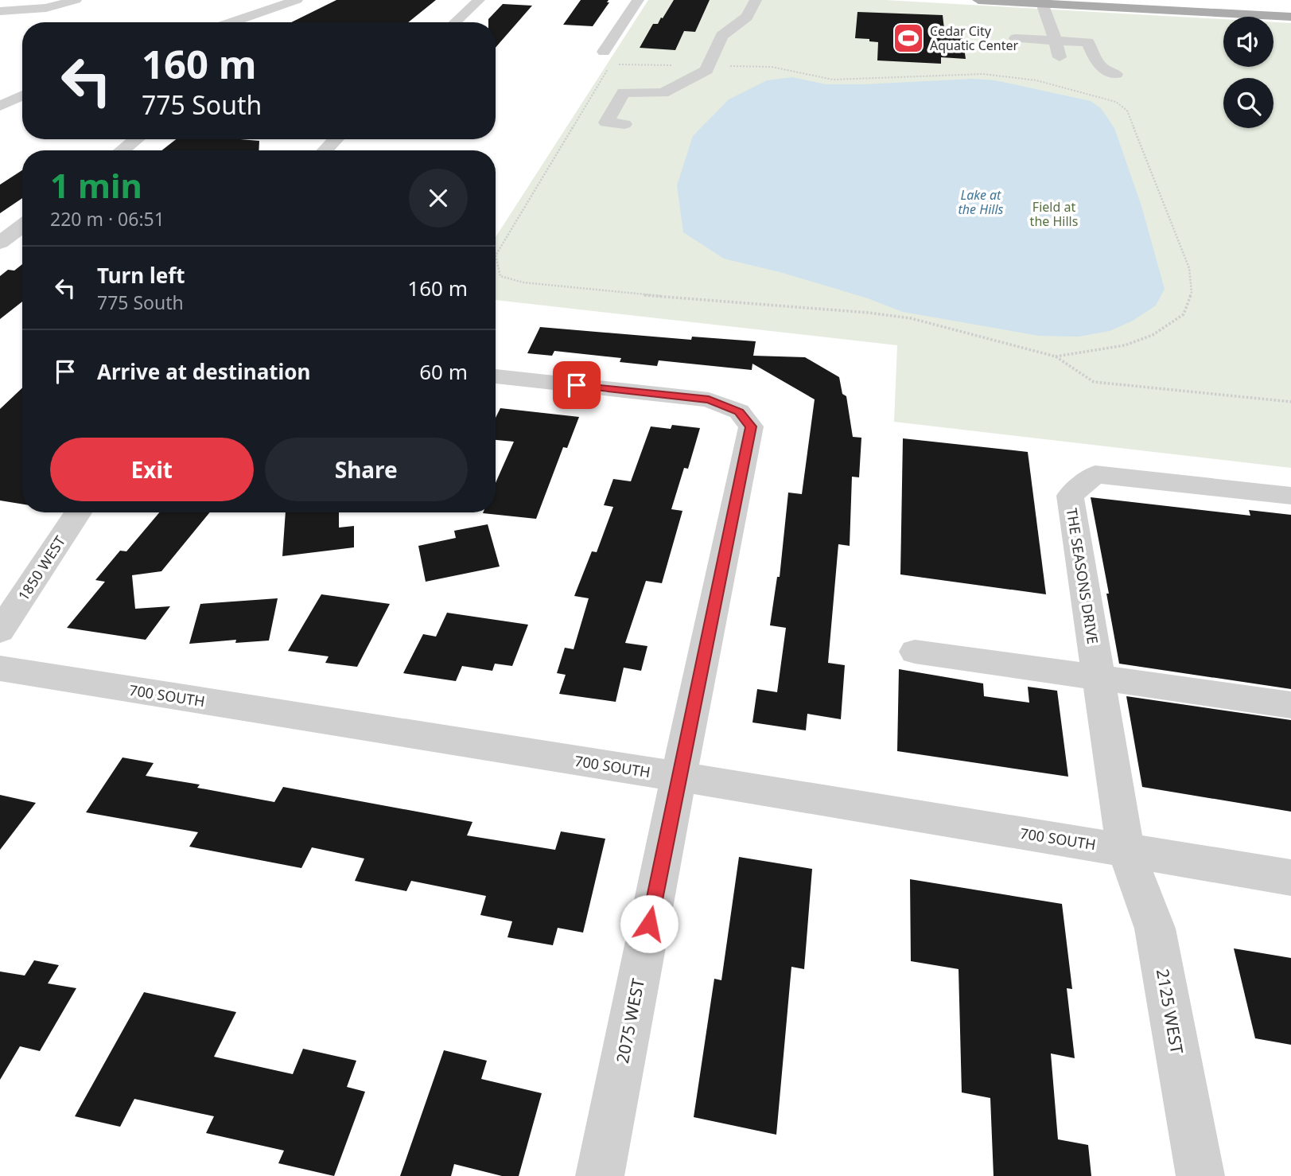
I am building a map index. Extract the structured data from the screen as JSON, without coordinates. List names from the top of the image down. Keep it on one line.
{"streets":{"street":["1850 WEST","THE SEASONS DRIVE","700 SOUTH","2125 WEST","2075 WEST"]},"crossings":[["THE SEASONS DRIVE","700 SOUTH"],["THE SEASONS DRIVE","2125 WEST"],["700 SOUTH","2125 WEST"],["700 SOUTH","2075 WEST"]],"water":["Lake at the Hills"],"parks":["Field at the Hills"],"places":{"sports":["Cedar City Aquatic Center"]},"page":{"turn":["160 m","775 South"],"heading":["1 min","220 m · 06:51"],"list":[{"name":"Turn left","note":"775 South","value":"160 m"},{"name":"Arrive at destination","value":"60 m"}],"buttons":["Exit","Share"]}}
